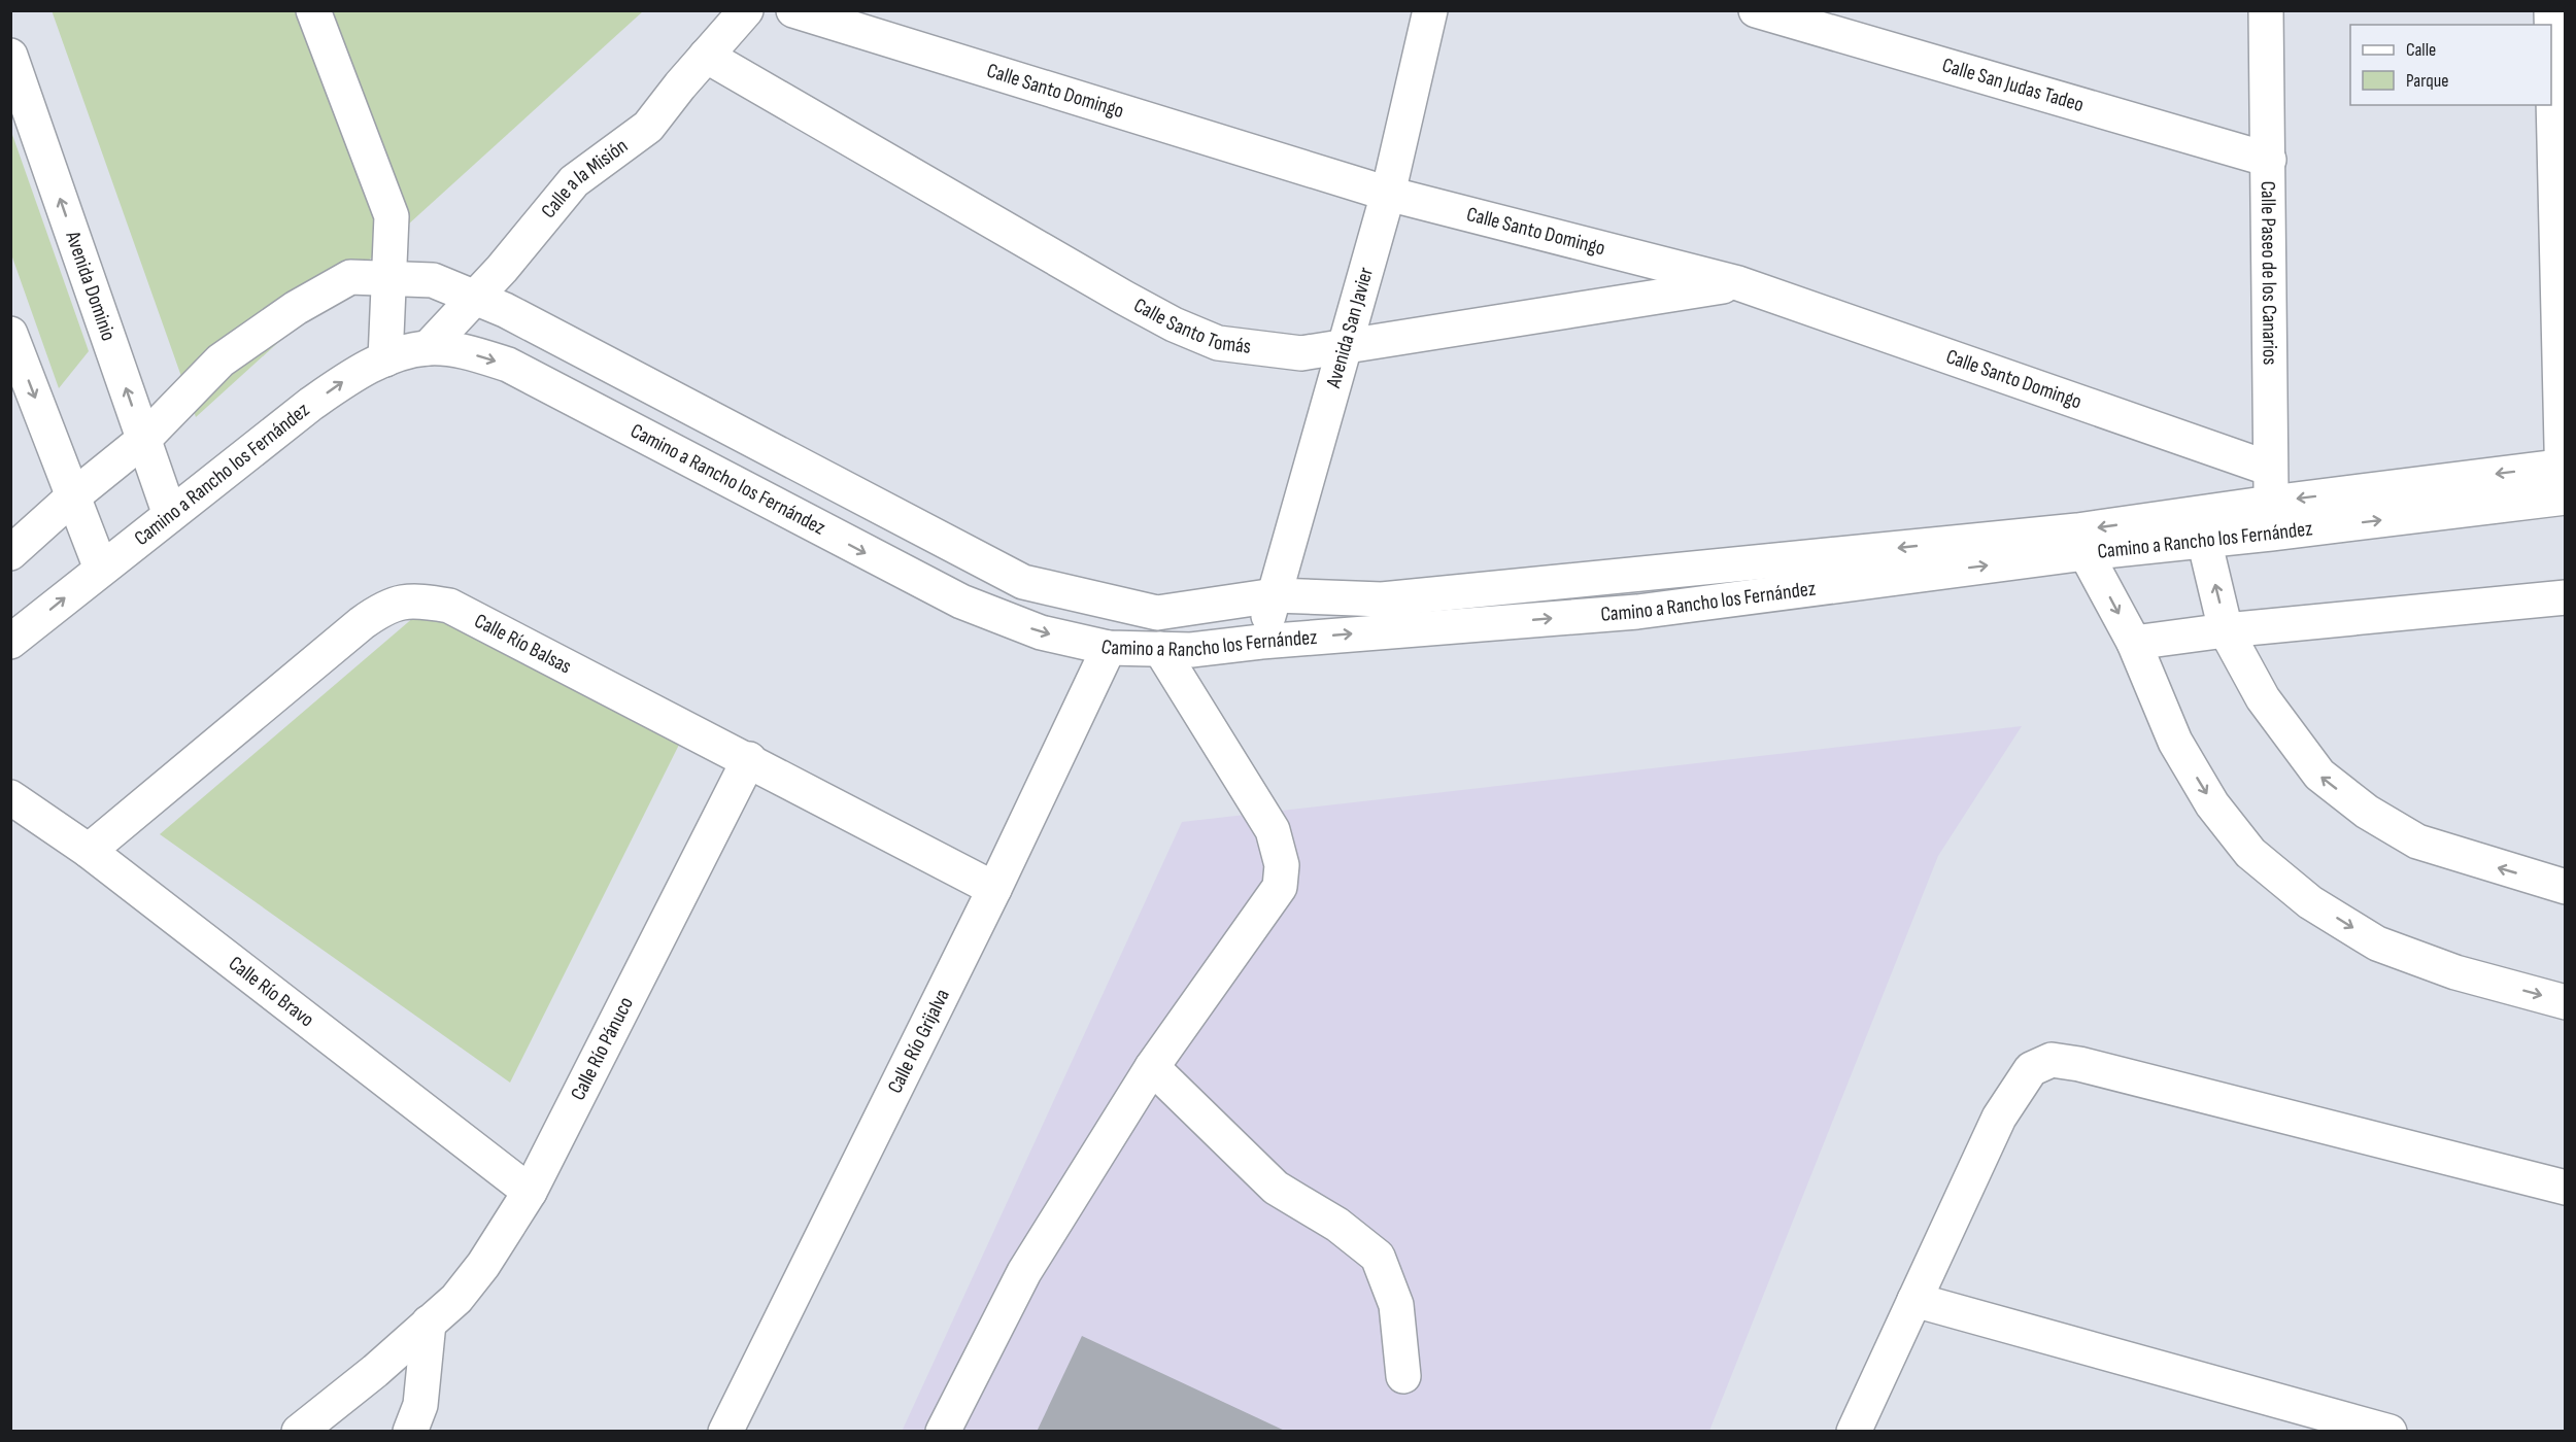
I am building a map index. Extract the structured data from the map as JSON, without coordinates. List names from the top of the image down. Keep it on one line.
{"streets":{"street":["Calle San Judas Tadeo","Calle Santo Domingo","Calle a la Misión","Calle Paseo de los Canarios","Avenida Dominio","Calle Santo Tomás","Avenida San Javier","Camino a Rancho los Fernández","Calle Río Balsas","Calle Río Bravo","Calle Río Grijalva","Calle Río Pánuco"]},"crossings":[["Calle San Judas Tadeo","Calle Paseo de los Canarios"],["Calle Santo Domingo","Calle Paseo de los Canarios"],["Calle Santo Domingo","Calle Santo Tomás"],["Calle Santo Domingo","Avenida San Javier"],["Calle a la Misión","Calle Santo Tomás"],["Calle a la Misión","Camino a Rancho los Fernández"],["Calle Paseo de los Canarios","Camino a Rancho los Fernández"],["Avenida Dominio","Camino a Rancho los Fernández"],["Calle Santo Tomás","Avenida San Javier"],["Avenida San Javier","Camino a Rancho los Fernández"],["Camino a Rancho los Fernández","Calle Río Grijalva"],["Calle Río Balsas","Calle Río Bravo"],["Calle Río Balsas","Calle Río Grijalva"],["Calle Río Balsas","Calle Río Pánuco"],["Calle Río Bravo","Calle Río Pánuco"]],"legend":["Calle","Parque"]}
